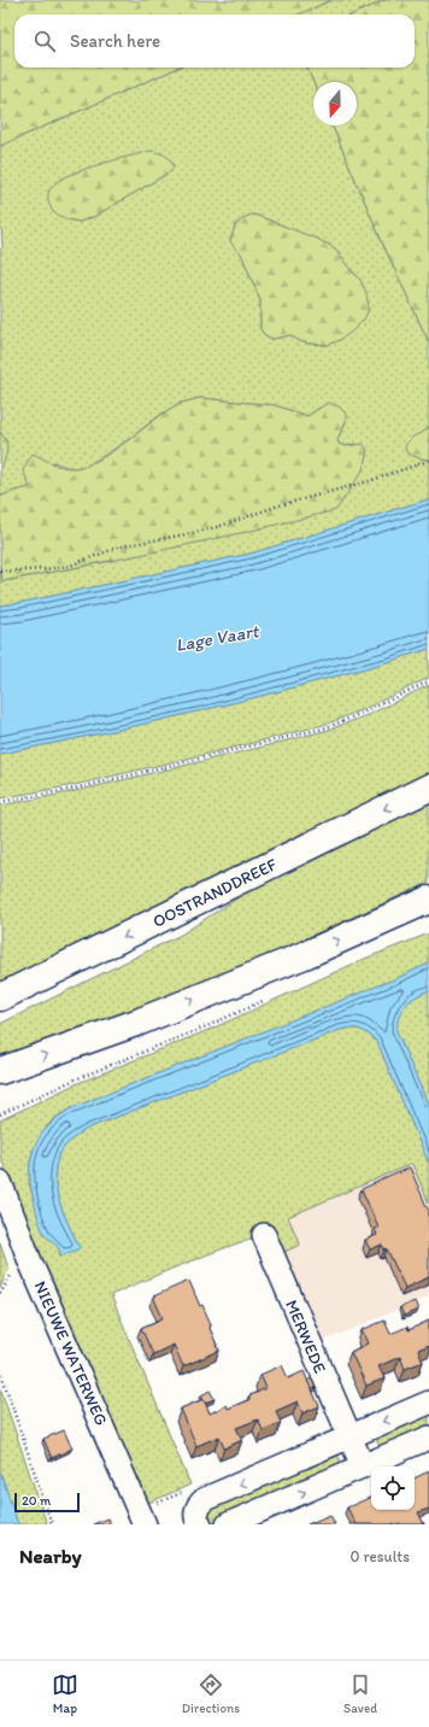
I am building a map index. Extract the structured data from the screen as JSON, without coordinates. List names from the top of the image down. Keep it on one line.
{"streets":{"main road":["OOSTRANDDREEF"],"street":["MERWEDE","NIEUWE WATERWEG"]},"water":["Lage Vaart"],"scale_bar":"20 m","north":"bottom","page":{"search":"Search here","scale":"20 m","heading":["Nearby","0 results"],"nav":["Map","Directions","Saved"]}}
